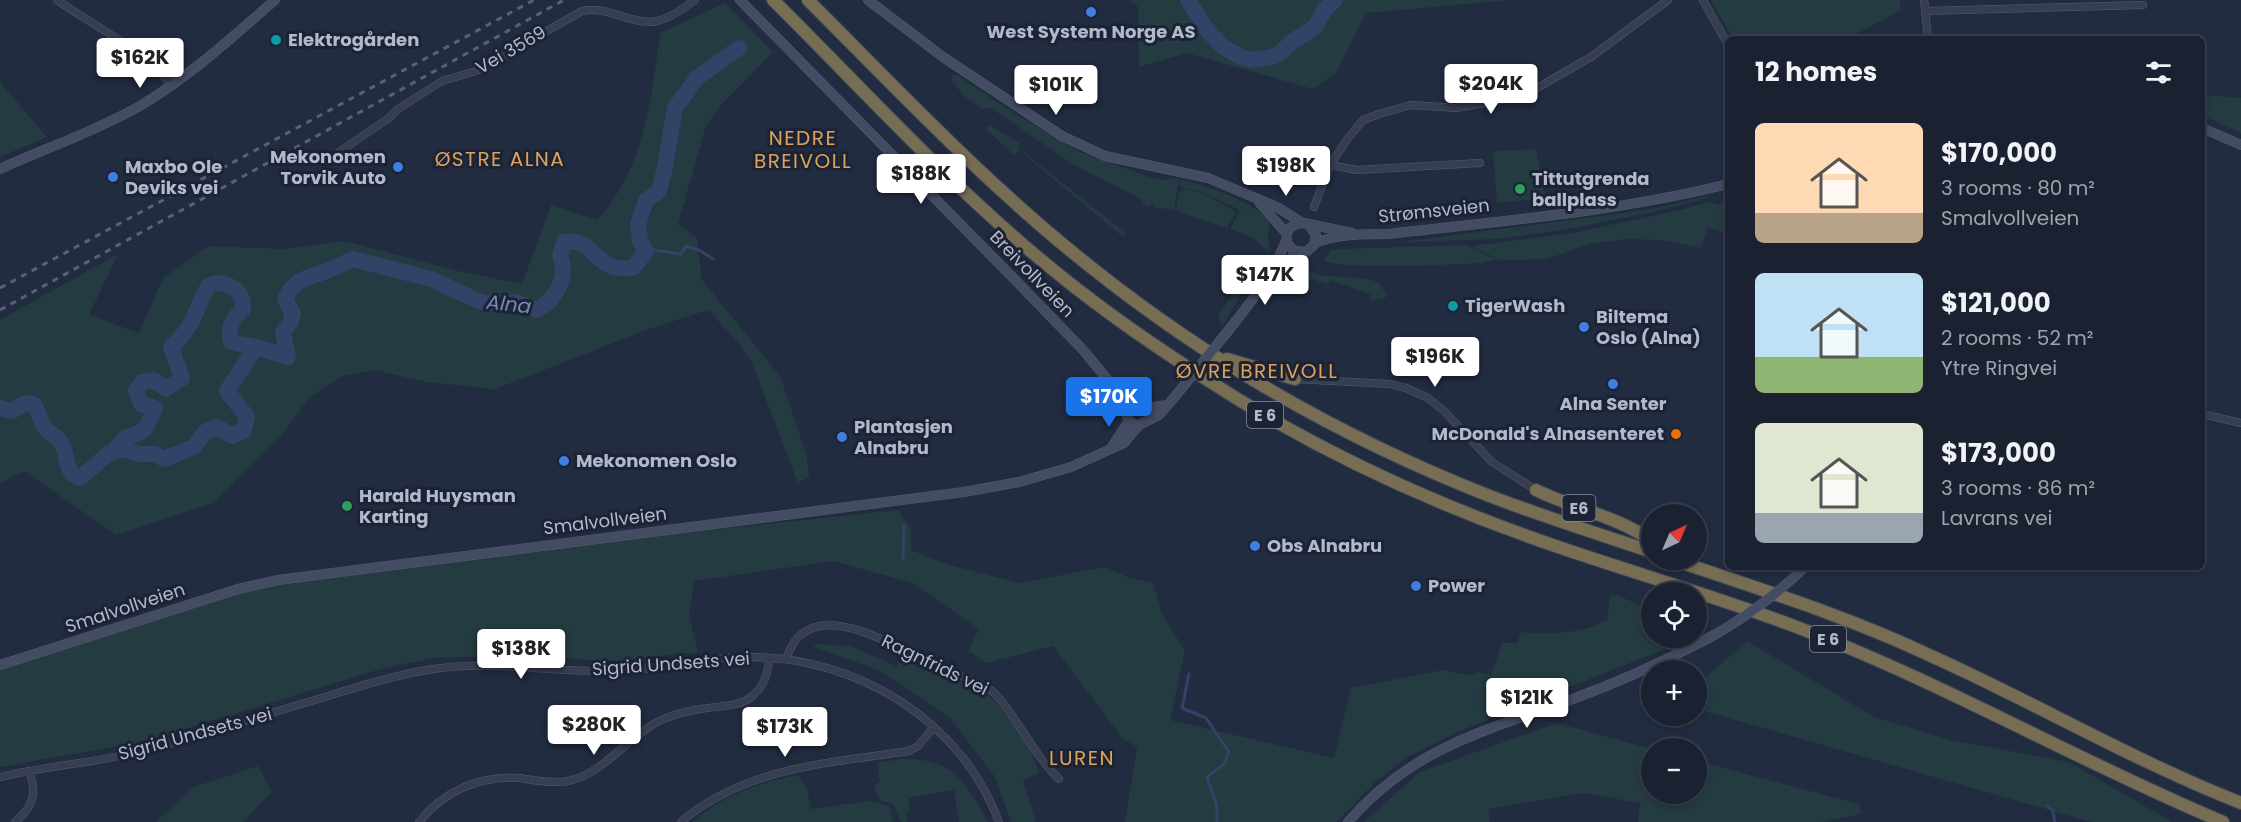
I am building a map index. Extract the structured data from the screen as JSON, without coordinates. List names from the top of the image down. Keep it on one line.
{"streets":{"highway":["E 6","E6"],"street":["Vei 3569","Strømsveien","Breivollveien","Smalvollveien","Sigrid Undsets vei","Ragnfrids vei"]},"crossings":[["Strømsveien","Smalvollveien"],["Breivollveien","Smalvollveien"],["Sigrid Undsets vei","Ragnfrids vei"]],"districts":["NEDRE BREIVOLL","ØSTRE ALNA","ØVRE BREIVOLL","LUREN"],"water":["Alna"],"places":["West System Norge AS","Elektrogården","Mekonomen Torvik Auto","Maxbo Ole Deviks vei","Tittutgrenda ballplass","TigerWash","Biltema Oslo (Alna)","Alna Senter","McDonald's Alnasenteret","Plantasjen Alnabru","Mekonomen Oslo","Harald Huysman Karting","Obs Alnabru","Power"],"north":"top right","page":{"heading":"12 homes","price":["$162K","$204K","$101K","$198K","$188K","$147K","$196K","$170K","$138K","$121K","$280K","$173K"],"list":[{"name":"$170,000","note":"3 rooms · 80 m² · Smalvollveien"},{"name":"$121,000","note":"2 rooms · 52 m² · Ytre Ringvei"},{"name":"$173,000","note":"3 rooms · 86 m² · Lavrans vei"}],"map_buttons":["+","−"]}}
